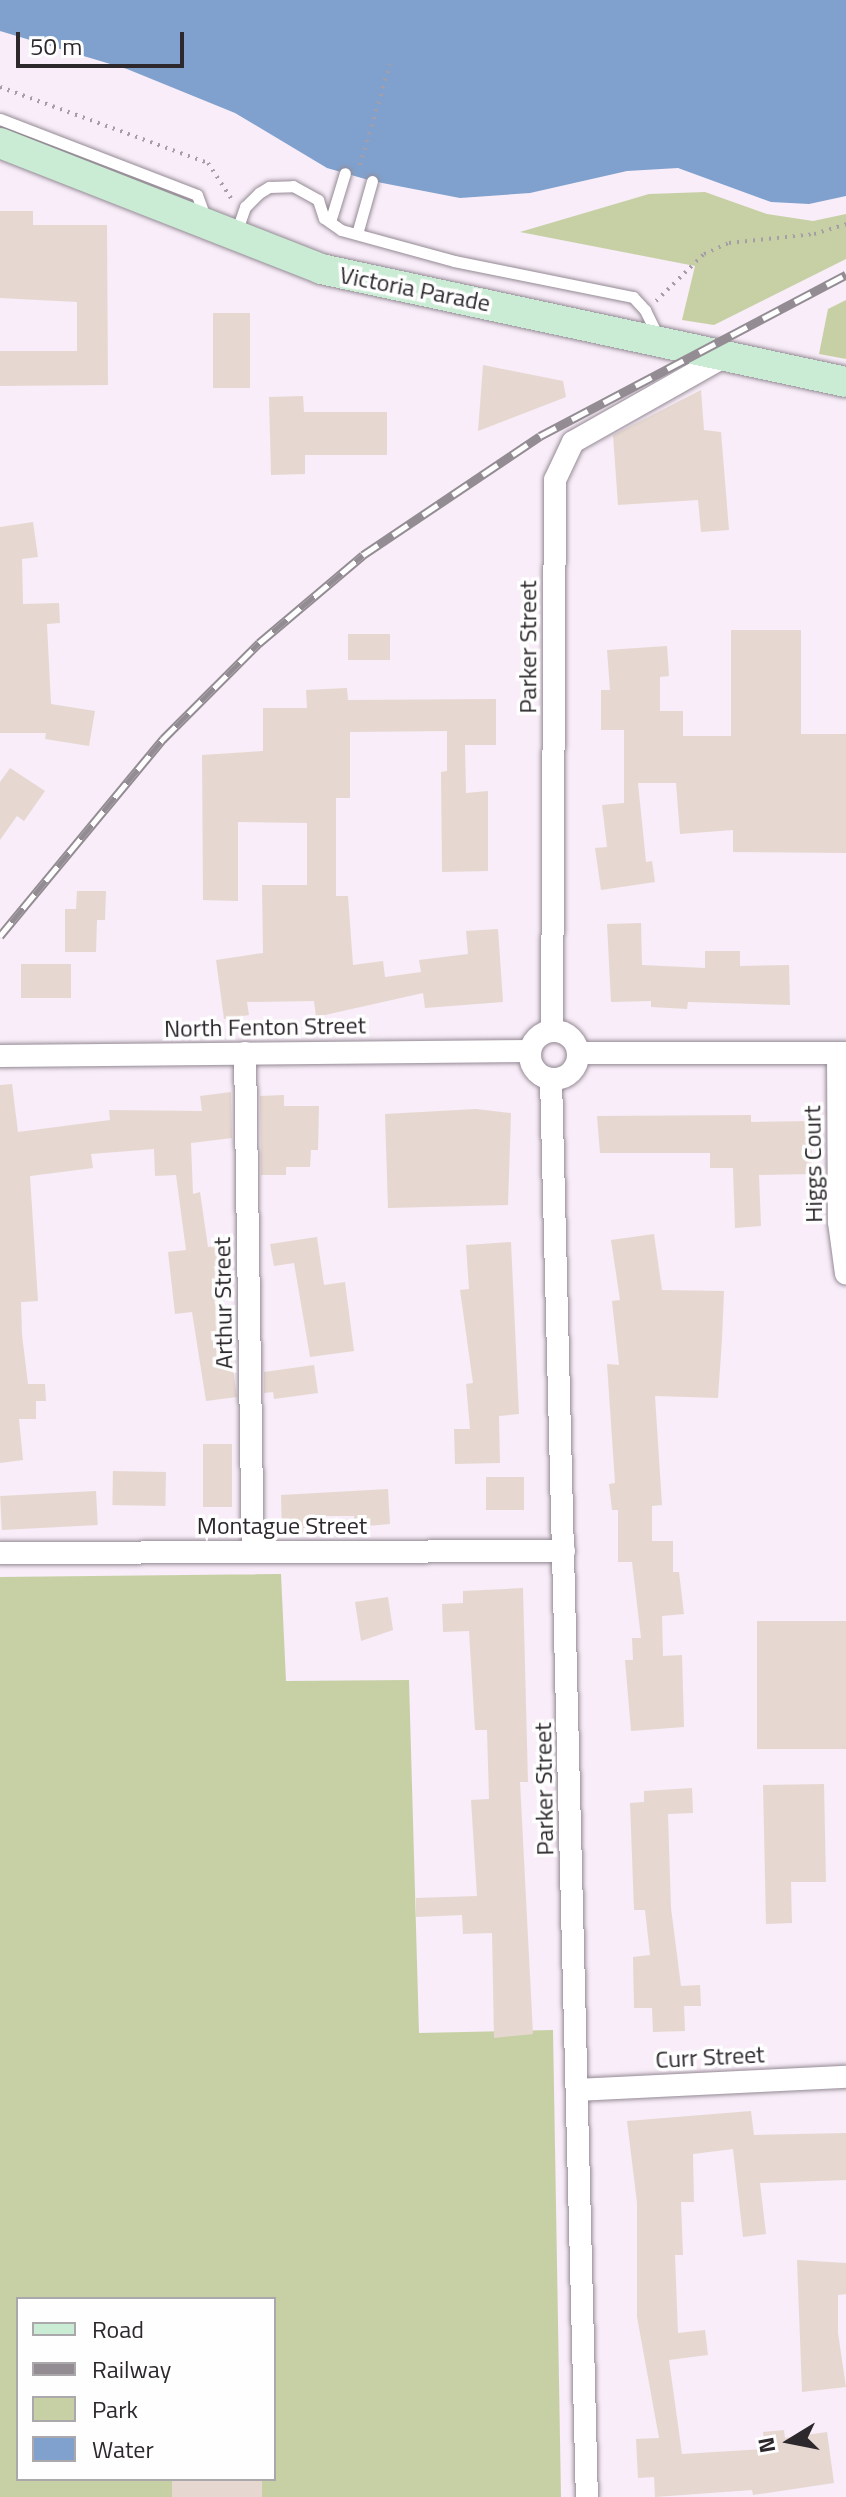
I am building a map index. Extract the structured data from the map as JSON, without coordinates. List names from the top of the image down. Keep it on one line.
{"streets":{"street":["Victoria Parade","Parker Street","North Fenton Street","Higgs Court","Arthur Street","Montague Street","Curr Street"]},"crossings":[["Victoria Parade","Parker Street"],["Parker Street","North Fenton Street"],["Parker Street","Montague Street"],["Parker Street","Curr Street"],["North Fenton Street","Arthur Street"],["Arthur Street","Montague Street"]],"legend":["Road","Railway","Park","Water"],"scale_bar":"50 m","north":"left"}
